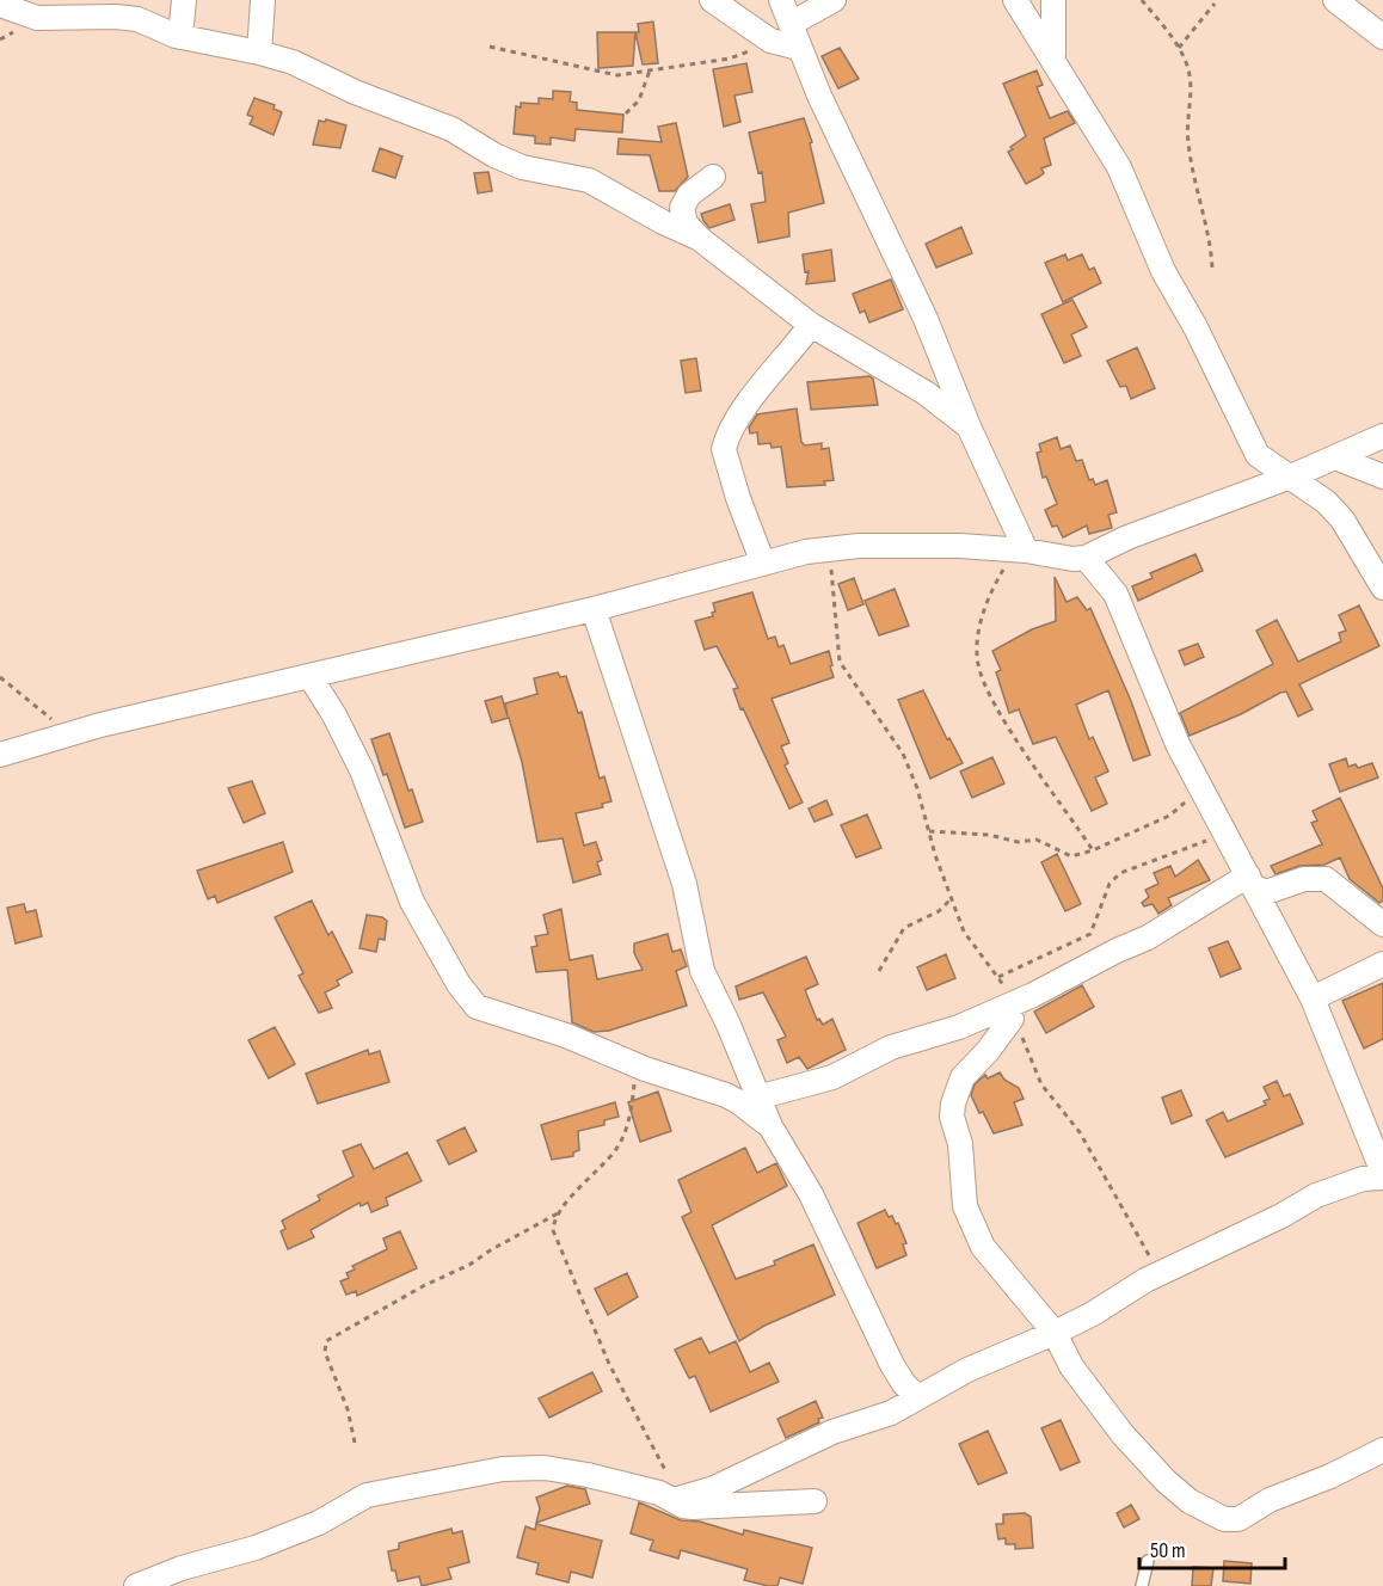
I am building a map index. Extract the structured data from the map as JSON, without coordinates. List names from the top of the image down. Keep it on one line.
{"scale_bar":"50 m"}
